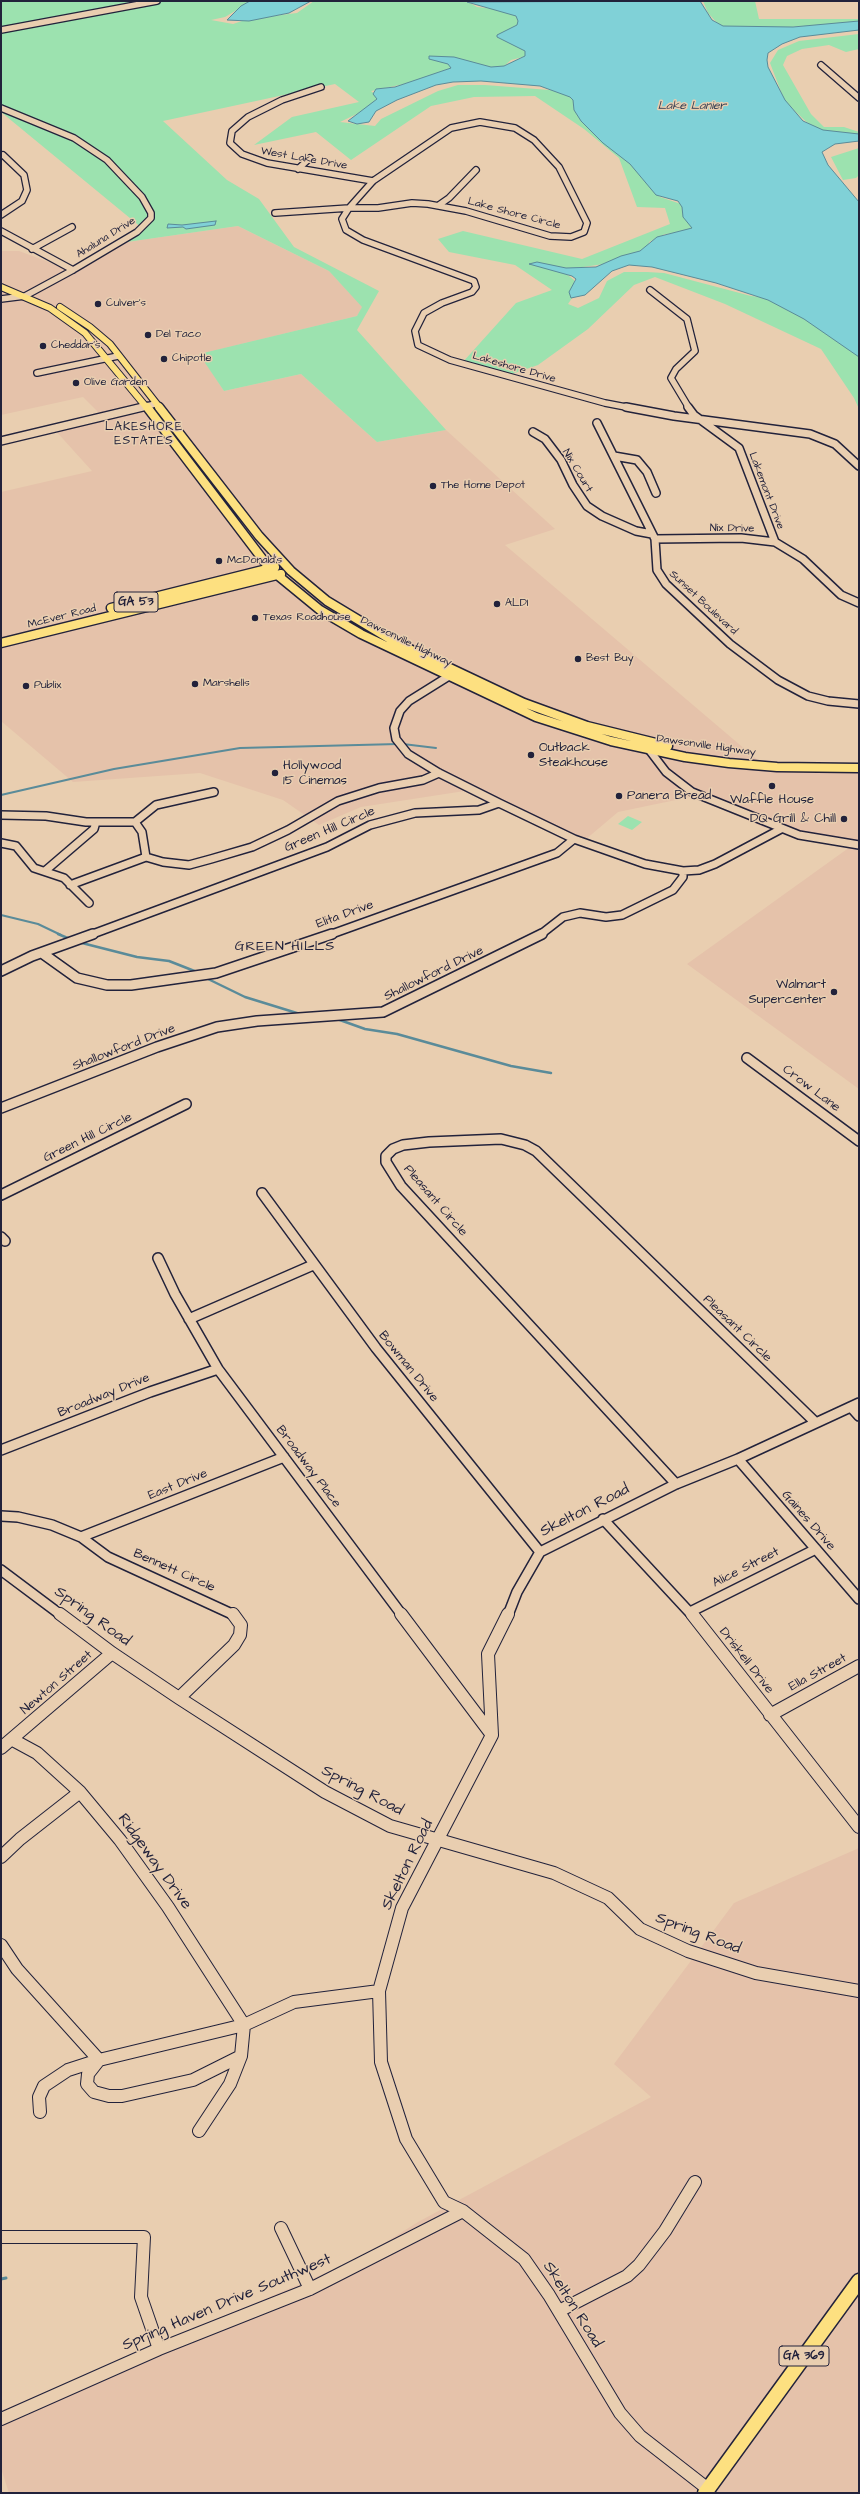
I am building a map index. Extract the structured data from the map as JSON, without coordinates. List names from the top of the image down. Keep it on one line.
{"streets":{"main road":["GA 53","McEver Road","Dawsonville Highway","GA 369"],"street":["West Lake Drive","Lake Shore Circle","Ahaluna Drive","Lakeshore Drive","Nix Court","Lakemont Drive","Nix Drive","Sunset Boulevard","Green Hill Circle","Elita Drive","Shallowford Drive","Crow Lane","Pleasant Circle","Bowman Drive","Broadway Drive","Broadway Place","East Drive","Skelton Road","Gaines Drive","Alice Street","Bennett Circle","Spring Road","Driskell Drive","Ella Street","Newton Street","Ridgeway Drive","Spring Haven Drive Southwest"]},"crossings":[["West Lake Drive","Lake Shore Circle"],["Lake Shore Circle","Lakeshore Drive"],["Ahaluna Drive","Dawsonville Highway"],["Lakeshore Drive","Lakemont Drive"],["Nix Court","Nix Drive"],["Nix Court","Sunset Boulevard"],["Lakemont Drive","Nix Drive"],["Nix Drive","Sunset Boulevard"],["McEver Road","Dawsonville Highway"],["Green Hill Circle","Elita Drive"],["Pleasant Circle","Skelton Road"],["Bowman Drive","Skelton Road"],["Broadway Drive","Broadway Place"],["Broadway Place","East Drive"],["Broadway Place","Skelton Road"],["East Drive","Bennett Circle"],["Skelton Road","Gaines Drive"],["Skelton Road","Spring Road"],["Skelton Road","Driskell Drive"],["Skelton Road","Spring Haven Drive Southwest"],["Skelton Road","GA 369"],["Gaines Drive","Alice Street"],["Alice Street","Driskell Drive"],["Bennett Circle","Spring Road"],["Spring Road","Newton Street"],["Driskell Drive","Ella Street"],["Newton Street","Ridgeway Drive"]],"districts":["LAKESHORE ESTATES","GREEN HILLS"],"water":["Lake Lanier"],"places":["Culver's","Del Taco","Cheddar's","Chipotle","Olive Garden","The Home Depot","McDonald's","ALDI","Texas Roadhouse","Best Buy","Marshells","Publix","Outback Steakhouse","Hollywood 15 Cinemas","Waffle House","Panera Bread","DQ Grill & Chill","Walmart Supercenter"]}
